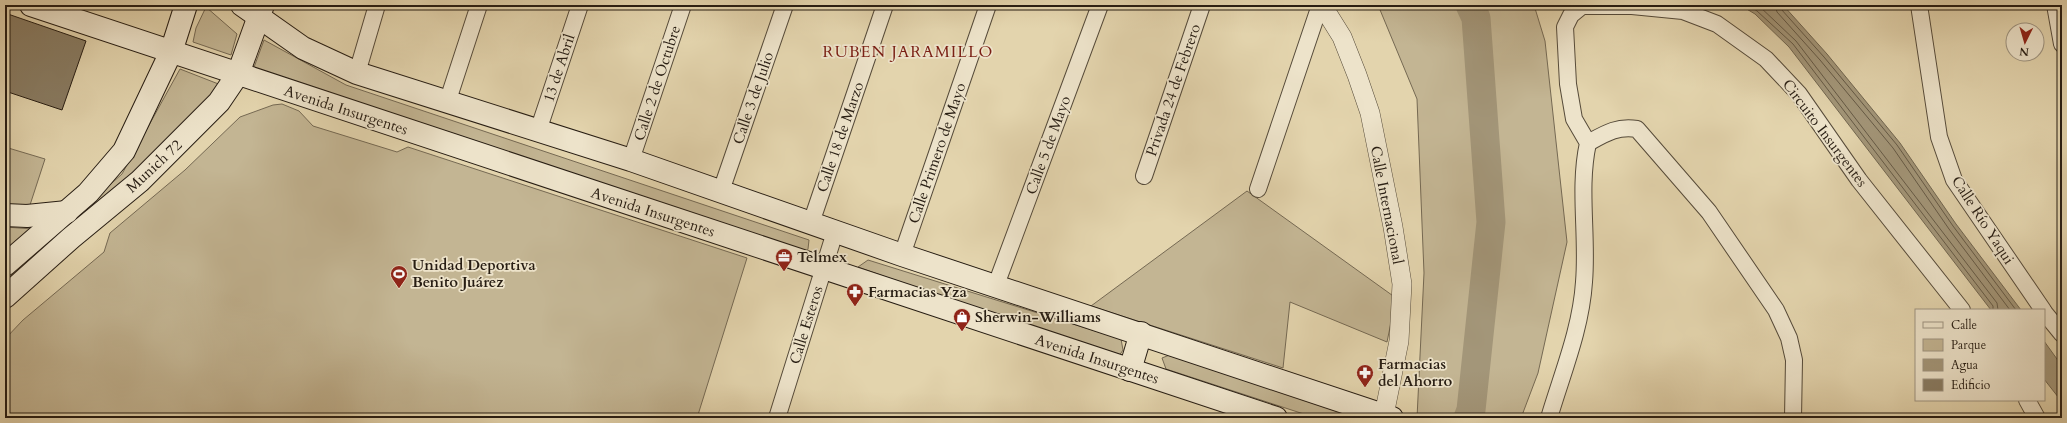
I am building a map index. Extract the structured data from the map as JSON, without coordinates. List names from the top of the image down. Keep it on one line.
{"streets":{"main road":["Avenida Insurgentes","Munich 72"],"street":["13 de Abril","Calle 2 de Octubre","Privada 24 de Febrero","Calle 3 de Julio","Circuito Insurgentes","Calle 18 de Marzo","Calle 5 de Mayo","Calle Primero de Mayo","Calle Internacional","Calle Río Yaqui","Calle Esteros"]},"crossings":[["Avenida Insurgentes","Munich 72"],["Avenida Insurgentes","Calle Esteros"]],"districts":["RUBEN JARAMILLO"],"places":{"office":["Telmex"],"sports":["Unidad Deportiva Benito Juárez"],"pharmacy":["Farmacias Yza","Farmacias del Ahorro"],"shop":["Sherwin-Williams"]},"legend":["Calle","Parque","Agua","Edificio"],"north":"bottom"}
